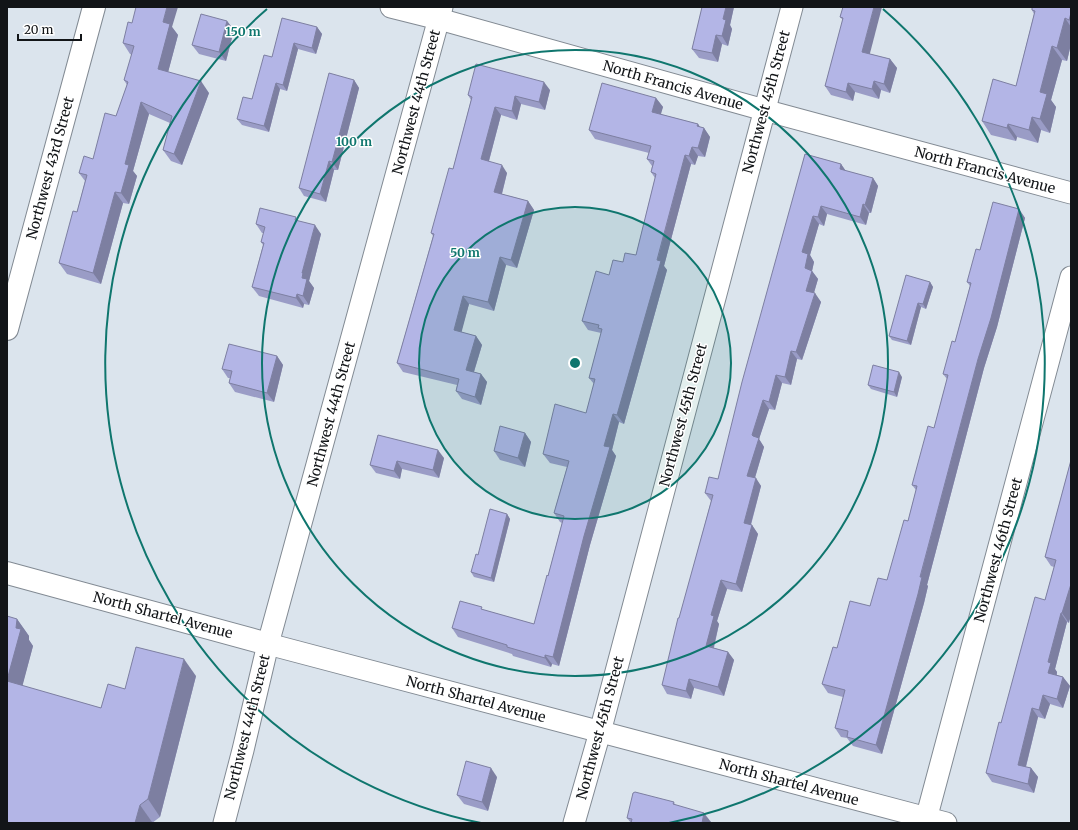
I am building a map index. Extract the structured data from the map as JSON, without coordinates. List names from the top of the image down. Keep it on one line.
{"streets":{"street":["North Francis Avenue","Northwest 44th Street","Northwest 45th Street","Northwest 43rd Street","Northwest 46th Street","North Shartel Avenue"]},"crossings":[["North Francis Avenue","Northwest 44th Street"],["North Francis Avenue","Northwest 45th Street"],["Northwest 44th Street","North Shartel Avenue"],["Northwest 45th Street","North Shartel Avenue"],["Northwest 46th Street","North Shartel Avenue"]],"scale_bar":"20 m","rings":["150 m","100 m","50 m"]}
